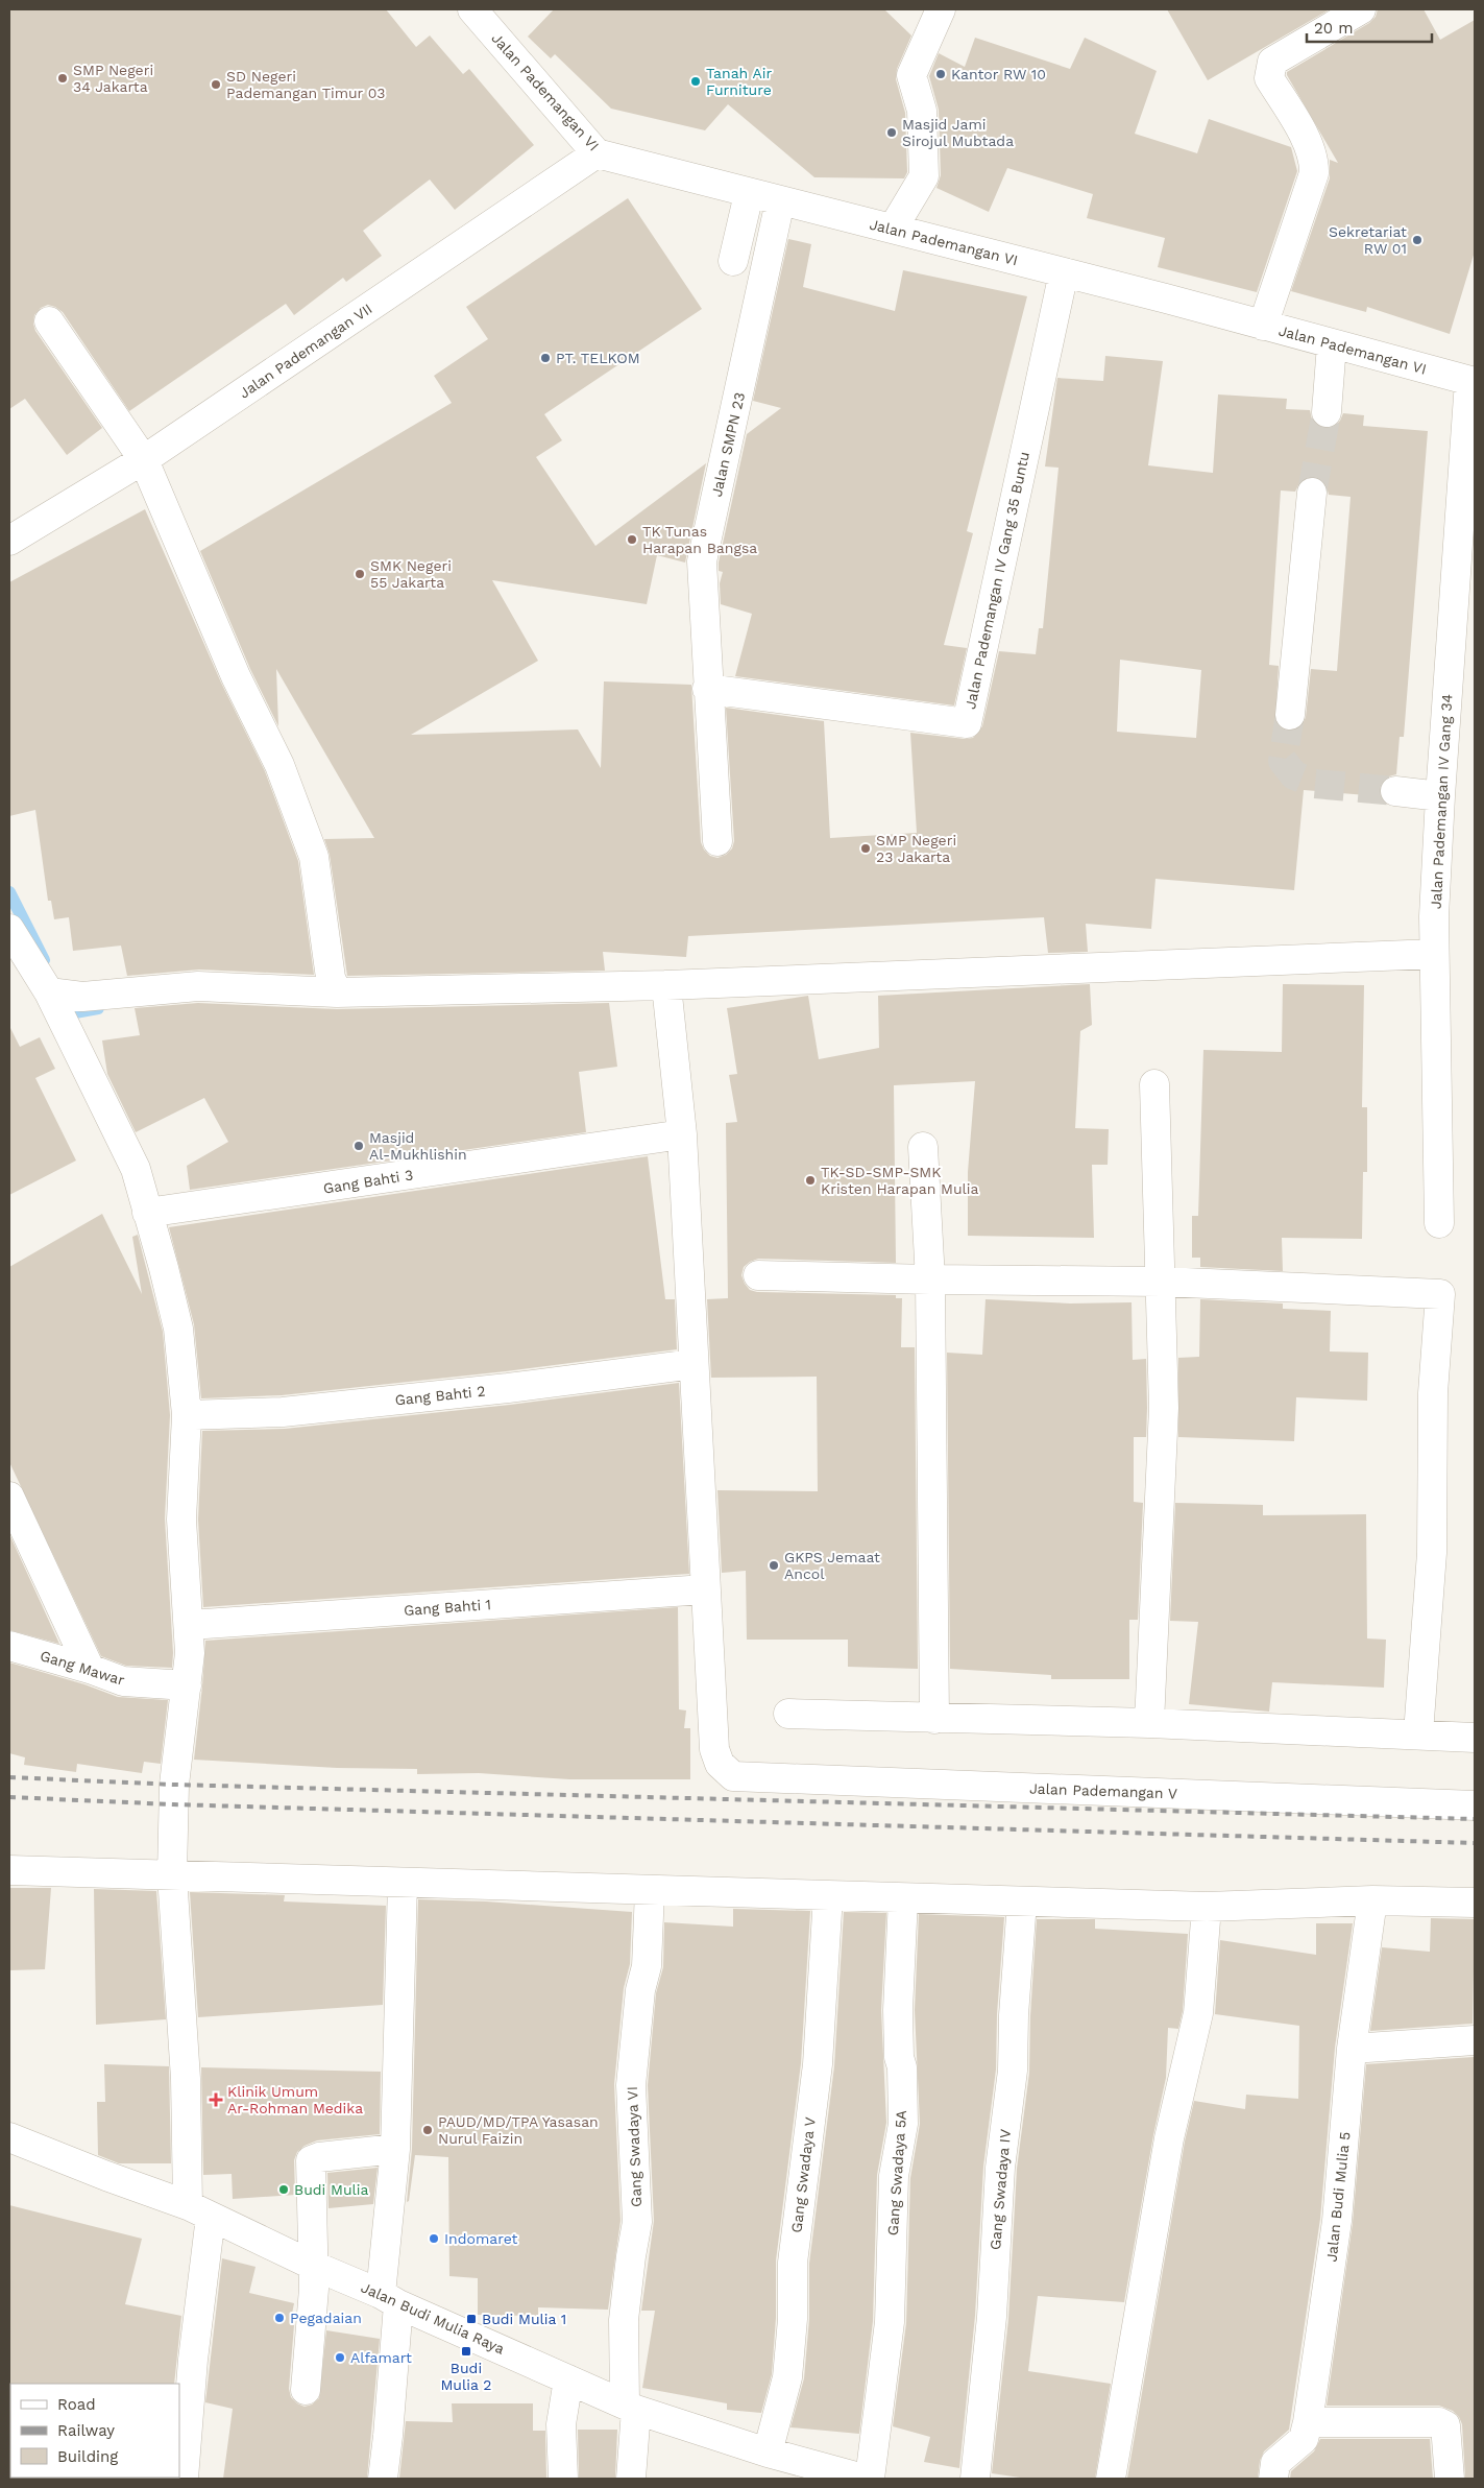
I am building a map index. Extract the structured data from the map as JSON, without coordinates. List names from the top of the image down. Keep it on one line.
{"streets":{"street":["Jalan Pademangan VI","Jalan Pademangan VII","Jalan SMPN 23","Jalan Pademangan IV Gang 35 Buntu","Jalan Pademangan IV Gang 34","Gang Bahti 3","Gang Bahti 2","Gang Bahti 1","Gang Mawar","Jalan Pademangan V","Gang Swadaya VI","Gang Swadaya 5A","Gang Swadaya V","Gang Swadaya IV","Jalan Budi Mulia 5","Jalan Budi Mulia Raya"]},"crossings":[["Jalan Pademangan VI","Jalan Pademangan VII"],["Jalan Pademangan VI","Jalan SMPN 23"],["Jalan Pademangan VI","Jalan Pademangan IV Gang 35 Buntu"],["Jalan Pademangan VI","Jalan Pademangan IV Gang 34"],["Jalan SMPN 23","Jalan Pademangan IV Gang 35 Buntu"],["Gang Bahti 1","Jalan Pademangan V"],["Gang Swadaya VI","Jalan Budi Mulia Raya"],["Gang Swadaya V","Jalan Budi Mulia Raya"]],"places":{"other":["Kantor RW 10","SMP Negeri 34 Jakarta","Tanah Air Furniture","SD Negeri Pademangan Timur 03","Masjid Jami Sirojul Mubtada","Sekretariat RW 01","PT. TELKOM","TK Tunas Harapan Bangsa","SMK Negeri 55 Jakarta","SMP Negeri 23 Jakarta","Masjid Al-Mukhlishin","TK-SD-SMP-SMK Kristen Harapan Mulia","GKPS Jemaat Ancol","PAUD/MD/TPA Yasasan Nurul Faizin","Budi Mulia","Indomaret","Pegadaian","Alfamart"],"health":["Klinik Umum Ar-Rohman Medika"],"transit":["Budi Mulia 1","Budi Mulia 2"]},"legend":["Road","Railway","Building"],"scale_bar":"20 m"}
